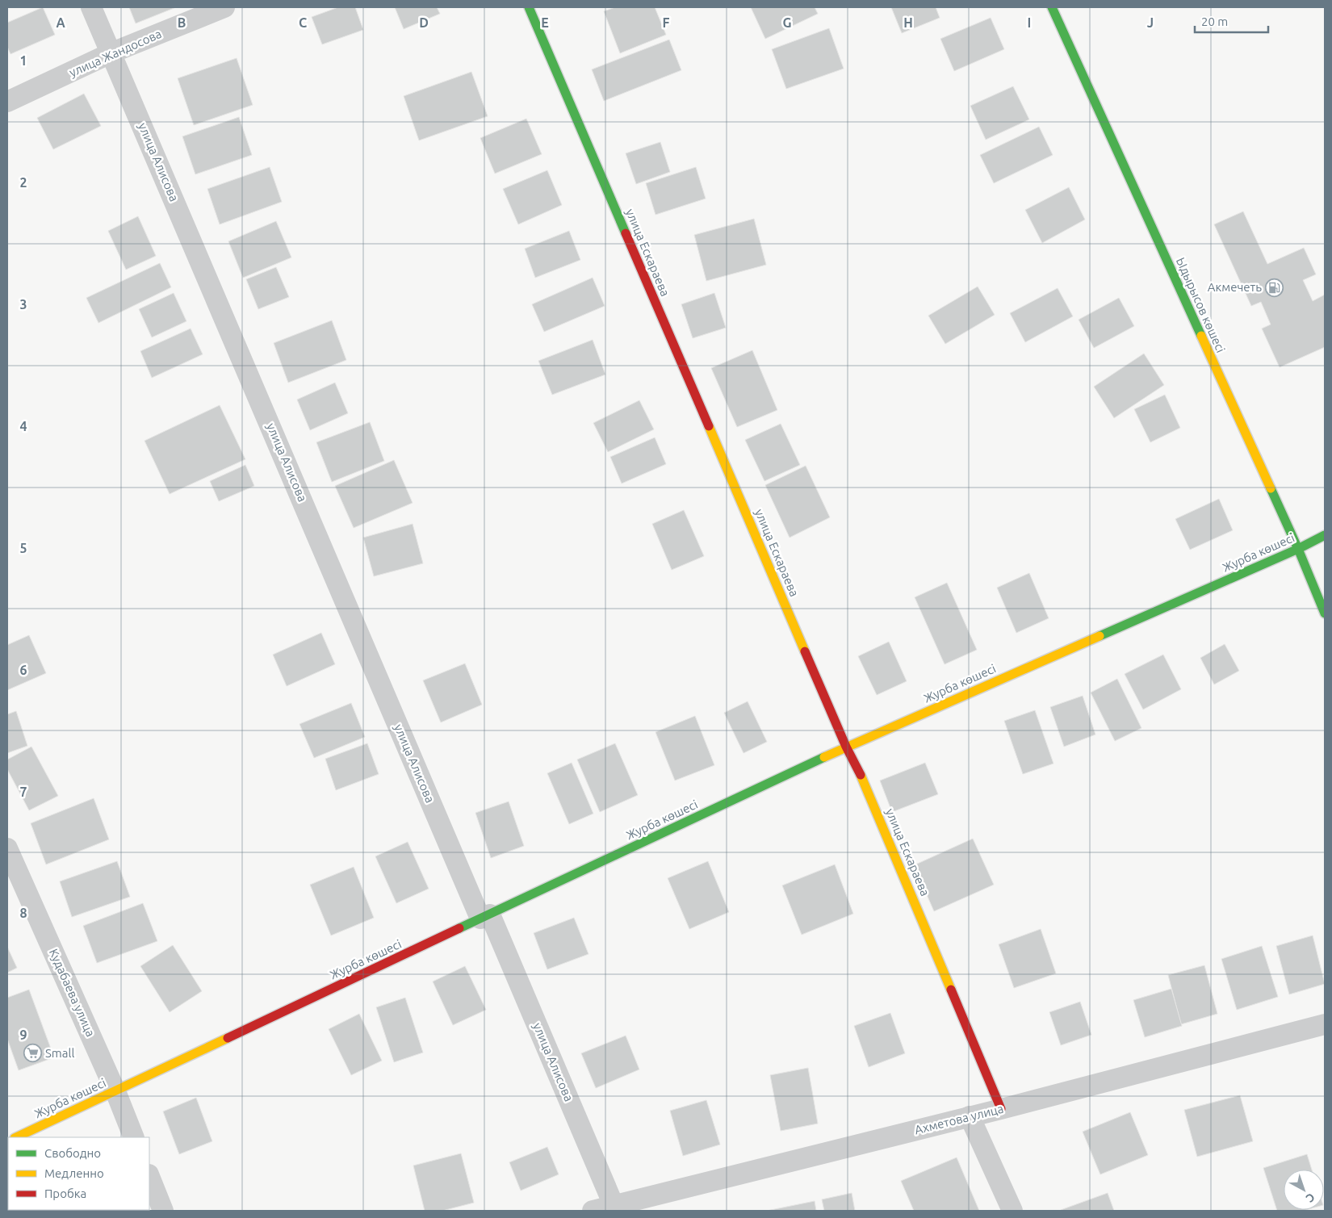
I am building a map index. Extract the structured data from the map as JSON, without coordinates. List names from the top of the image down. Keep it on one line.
{"streets":{"street":["улица Жандосова","улица Алисова","улица Ескараева","Ыдырысов көшесі","Журба көшесі","Кудабаева улица","Ахметова улица"]},"crossings":[["улица Жандосова","улица Алисова"],["улица Алисова","Журба көшесі"],["улица Алисова","Ахметова улица"],["улица Ескараева","Журба көшесі"],["улица Ескараева","Ахметова улица"],["Ыдырысов көшесі","Журба көшесі"],["Журба көшесі","Кудабаева улица"]],"places":{"fuel station":["Акмечеть"],"supermarket":["Small"]},"legend":["Свободно","Медленно","Пробка"],"scale_bar":"20 m","north":"bottom right","grid":{"columns":["A","B","C","D","E","F","G","H","I","J"],"rows":["1","2","3","4","5","6","7","8","9"]}}
